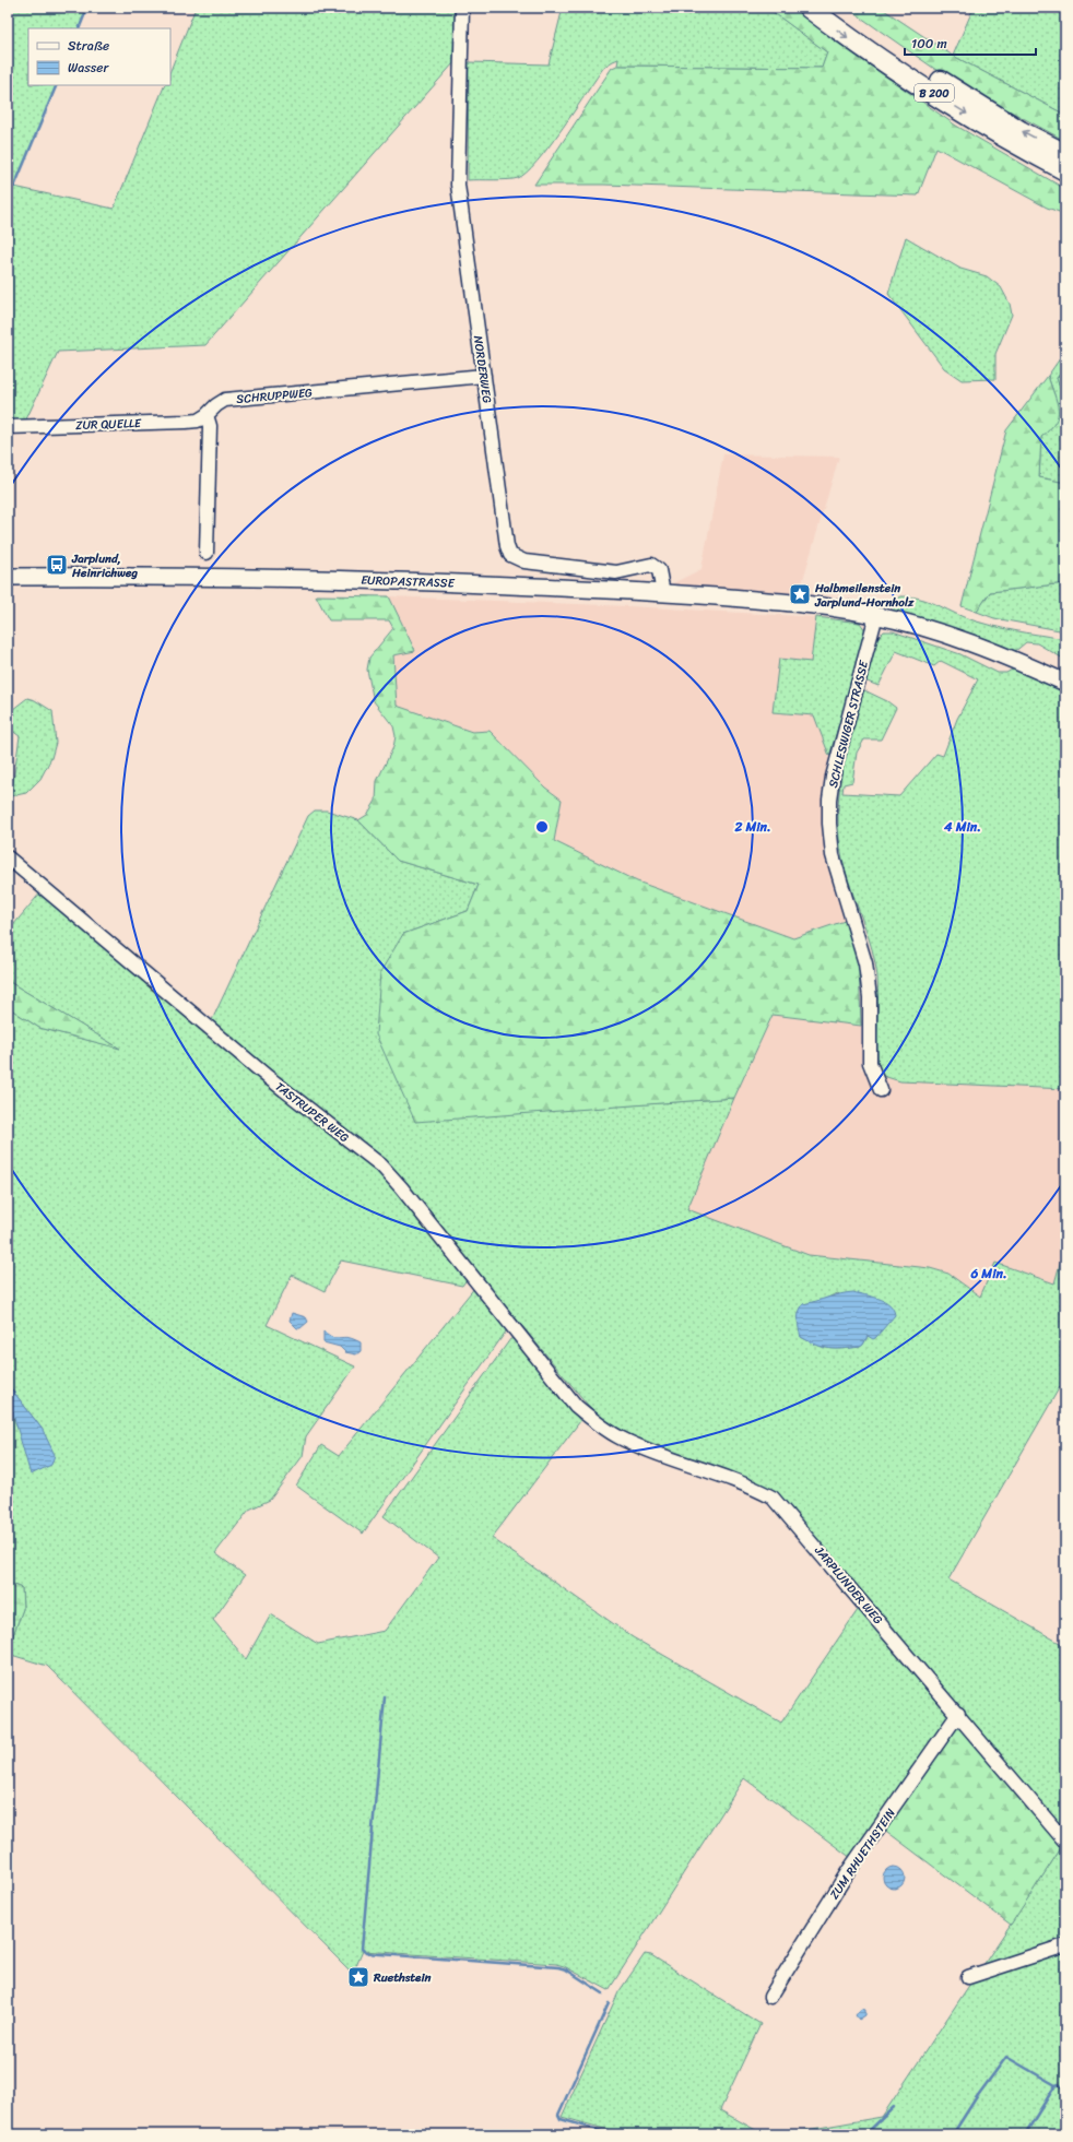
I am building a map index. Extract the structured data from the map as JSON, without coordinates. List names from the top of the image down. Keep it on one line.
{"streets":{"highway":["B 200"],"main road":["EUROPASTRASSE"],"street":["NORDERWEG","SCHRUPPWEG","ZUR QUELLE","SCHLESWIGER STRASSE","TASTRUPER WEG","JARPLUNDER WEG","ZUM RHUETHSTEIN"]},"crossings":[["NORDERWEG","SCHRUPPWEG"],["NORDERWEG","EUROPASTRASSE"],["SCHRUPPWEG","ZUR QUELLE"],["EUROPASTRASSE","SCHLESWIGER STRASSE"],["TASTRUPER WEG","JARPLUNDER WEG"],["JARPLUNDER WEG","ZUM RHUETHSTEIN"]],"places":{"bus stop":["Jarplund, Heinrichweg"],"place":["Halbmeilenstein Jarplund-Hornholz","Ruethstein"]},"legend":["Straße","Wasser"],"scale_bar":"100 m","rings":["2 Min.","4 Min.","6 Min."]}
